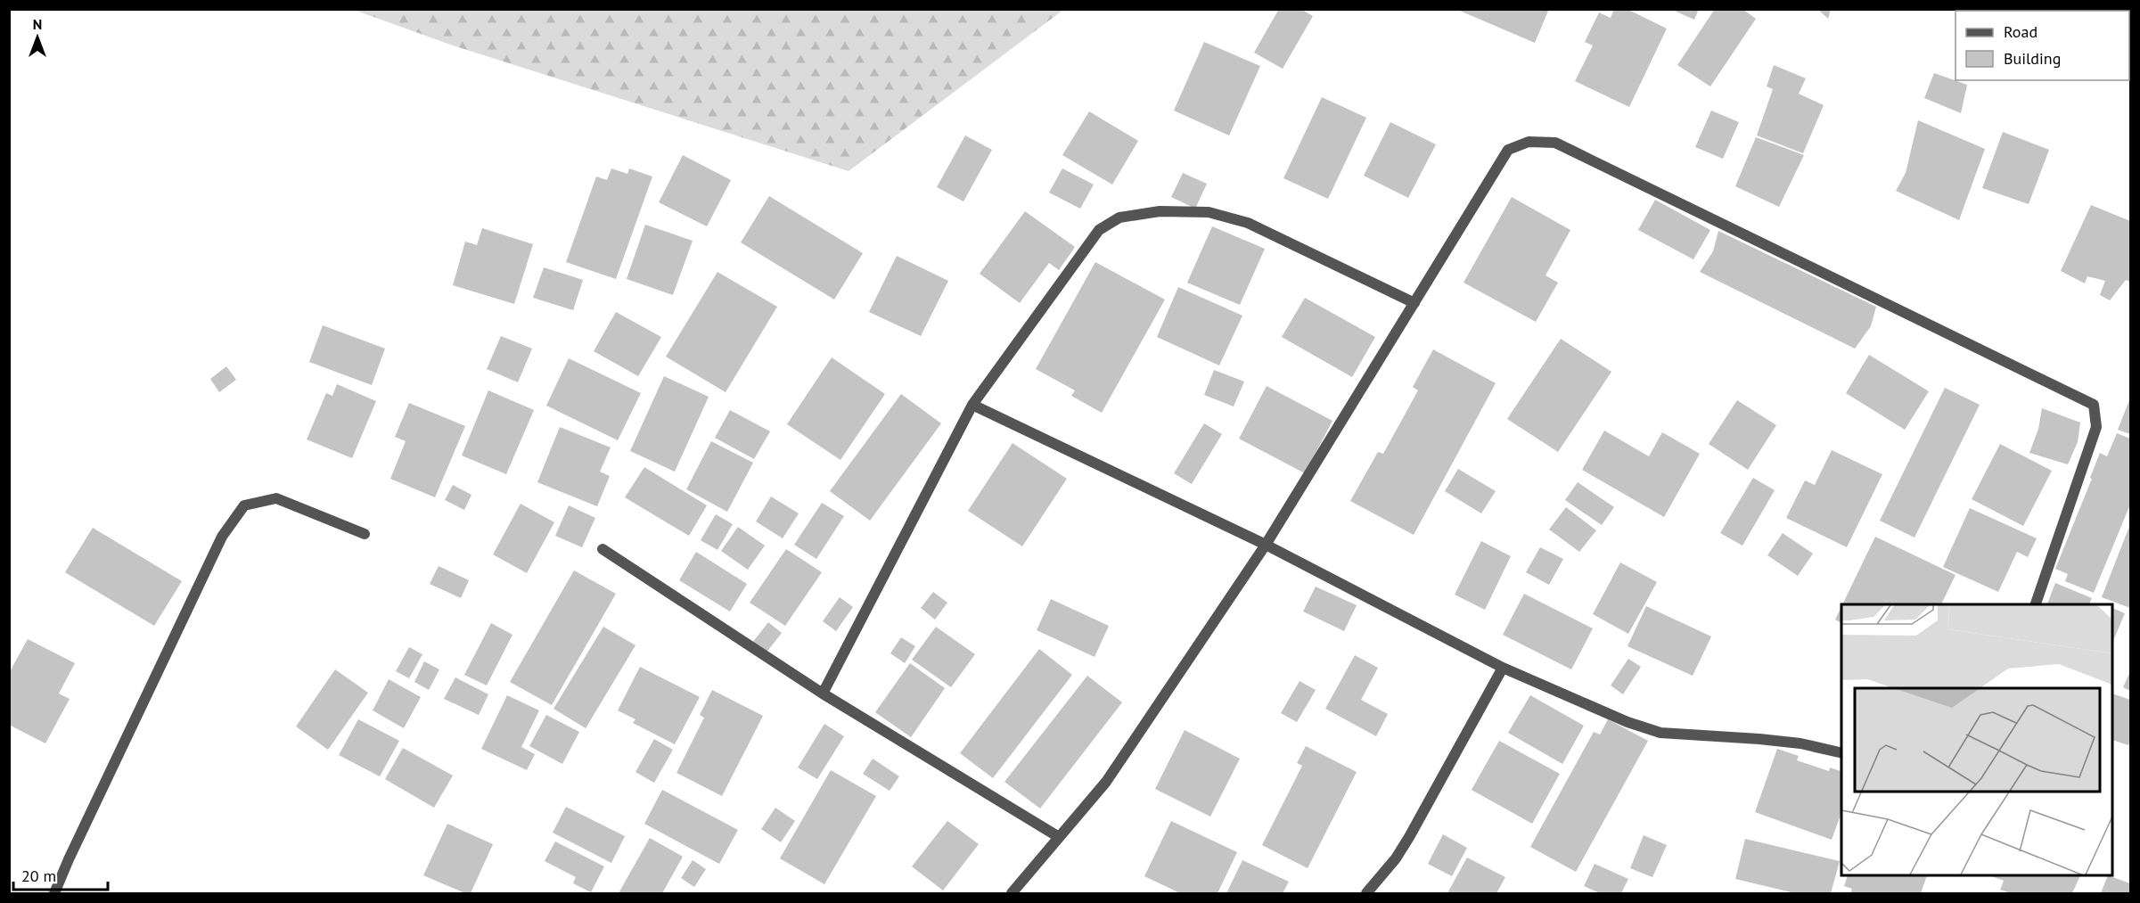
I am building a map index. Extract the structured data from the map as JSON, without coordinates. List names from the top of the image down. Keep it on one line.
{"legend":["Road","Building"],"scale_bar":"20 m","north":"top"}
